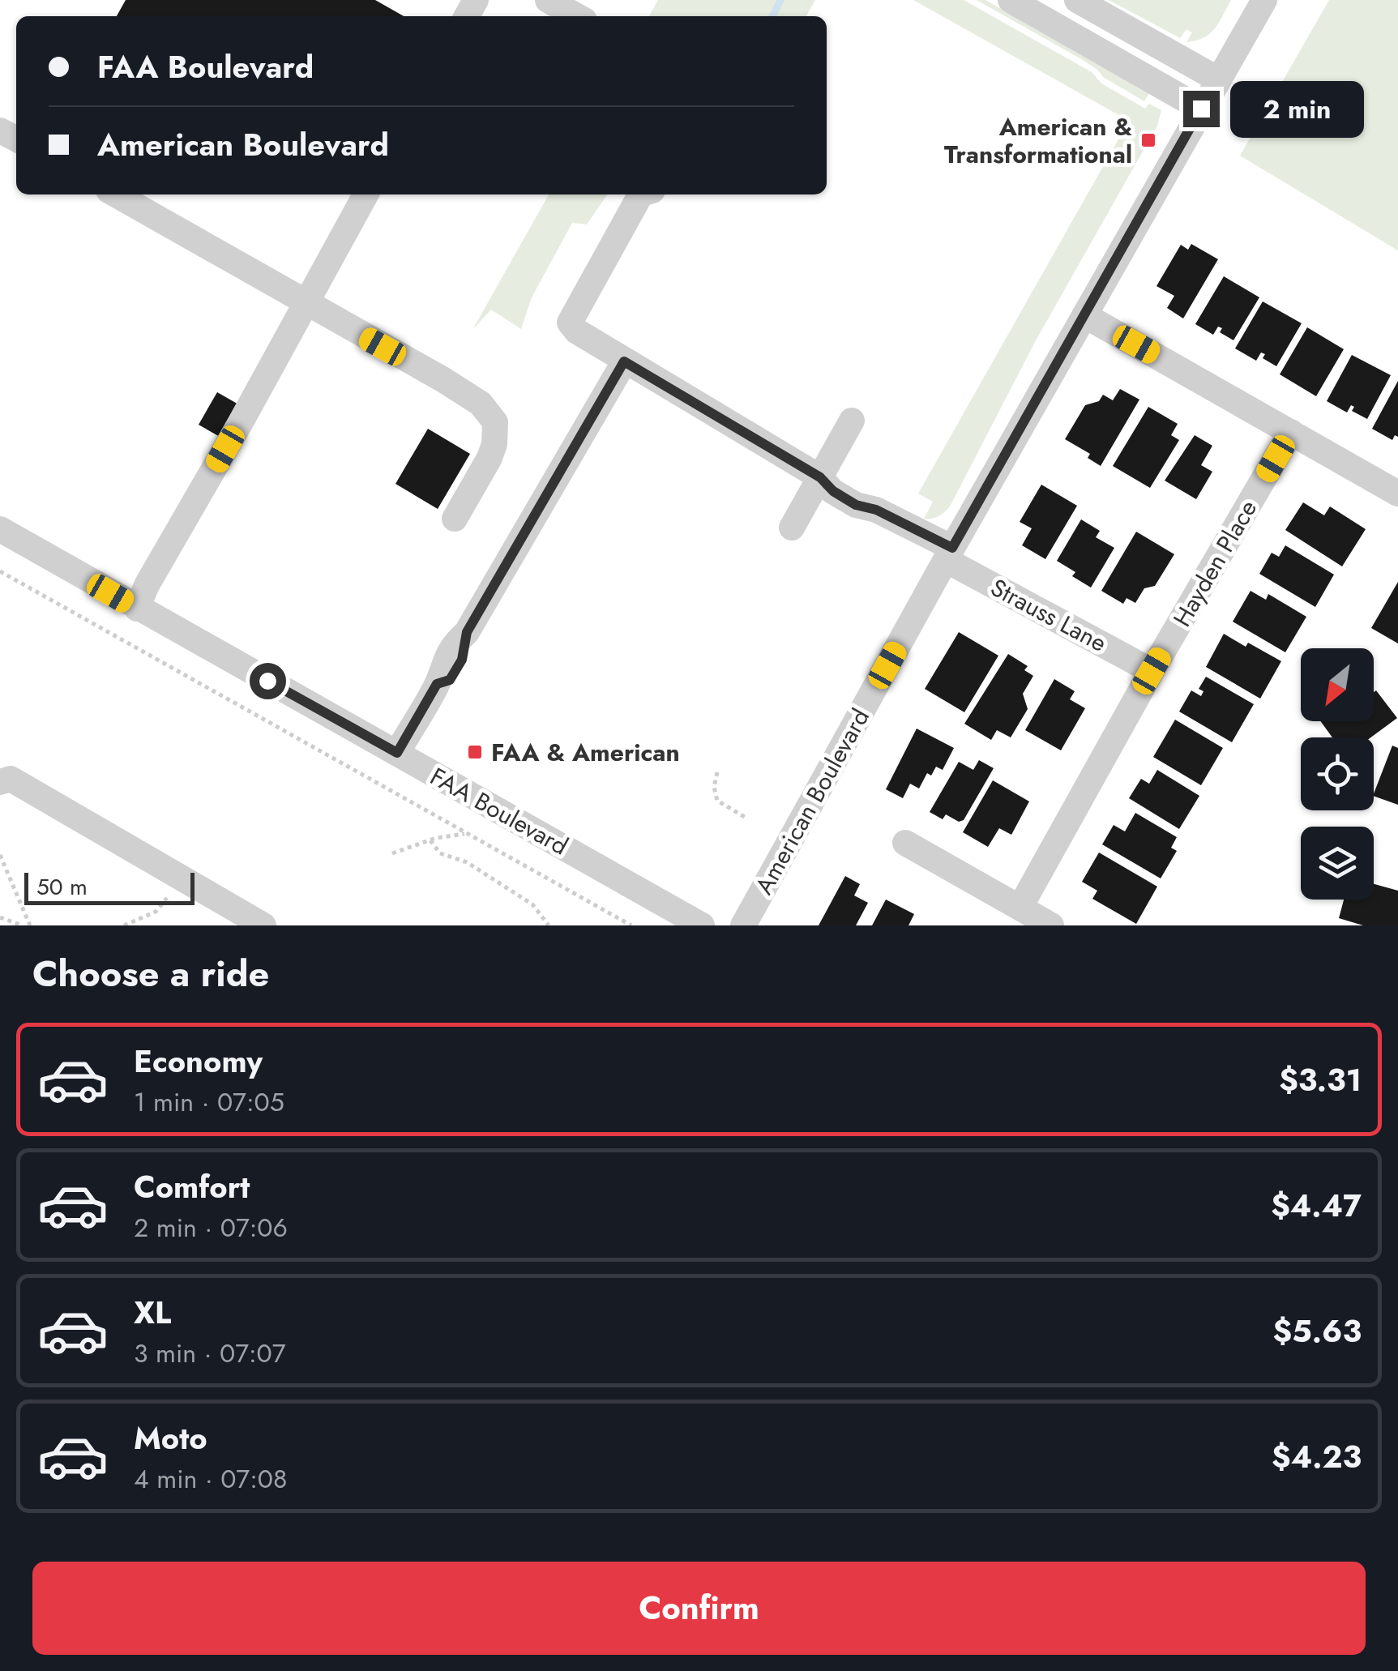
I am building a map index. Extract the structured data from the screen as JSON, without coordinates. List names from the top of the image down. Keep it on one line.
{"streets":{"street":["Hayden Place","Strauss Lane","American Boulevard","FAA Boulevard"]},"crossings":[["Hayden Place","Strauss Lane"],["Strauss Lane","American Boulevard"]],"places":{"transit":["American & Transformational","FAA & American"]},"scale_bar":"50 m","north":"bottom left","page":{"banner":["FAA Boulevard","American Boulevard"],"bubble":"2 min","scale":"50 m","heading":"Choose a ride","list":[{"name":"Economy","note":"1 min · 07:05","value":"$3.31"},{"name":"Comfort","note":"2 min · 07:06","value":"$4.47"},{"name":"XL","note":"3 min · 07:07","value":"$5.63"},{"name":"Moto","note":"4 min · 07:08","value":"$4.23"}],"buttons":"Confirm"}}
